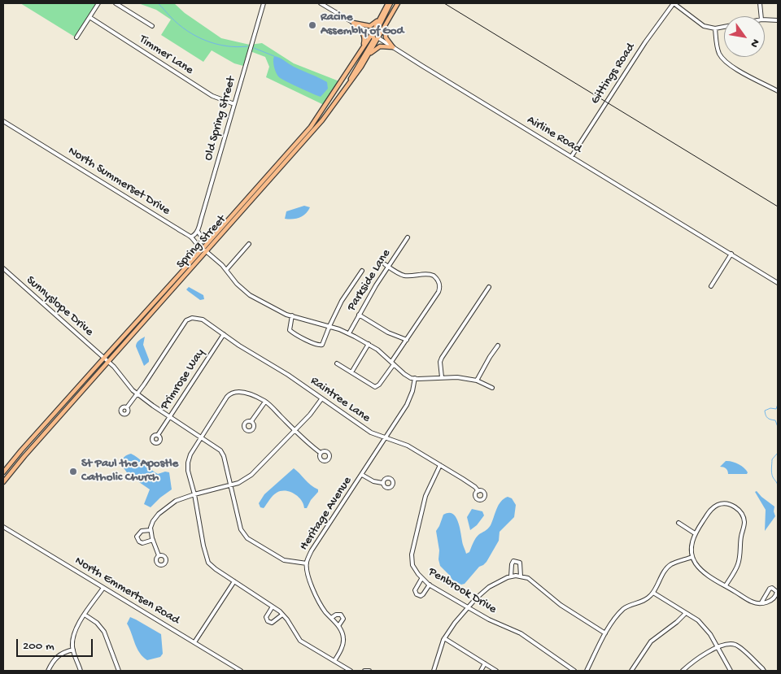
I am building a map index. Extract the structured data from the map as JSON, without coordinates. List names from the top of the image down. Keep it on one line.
{"streets":{"main road":["Spring Street"],"street":["Timmer Lane","Gittings Road","Old Spring Street","Airline Road","North Summerset Drive","Parkside Lane","Sunnyslope Drive","Primrose Way","Raintree Lane","Heritage Avenue","North Emmertsen Road","Penbrook Drive"]},"crossings":[["Timmer Lane","Old Spring Street"],["Gittings Road","Airline Road"],["Airline Road","Spring Street"],["Spring Street","Sunnyslope Drive"],["Sunnyslope Drive","Primrose Way"],["Sunnyslope Drive","Raintree Lane"],["Primrose Way","Raintree Lane"],["Raintree Lane","Heritage Avenue"],["Raintree Lane","Penbrook Drive"]],"places":["Racine Assembly of God","St Paul the Apostle Catholic Church"],"scale_bar":"200 m","north":"bottom right"}
